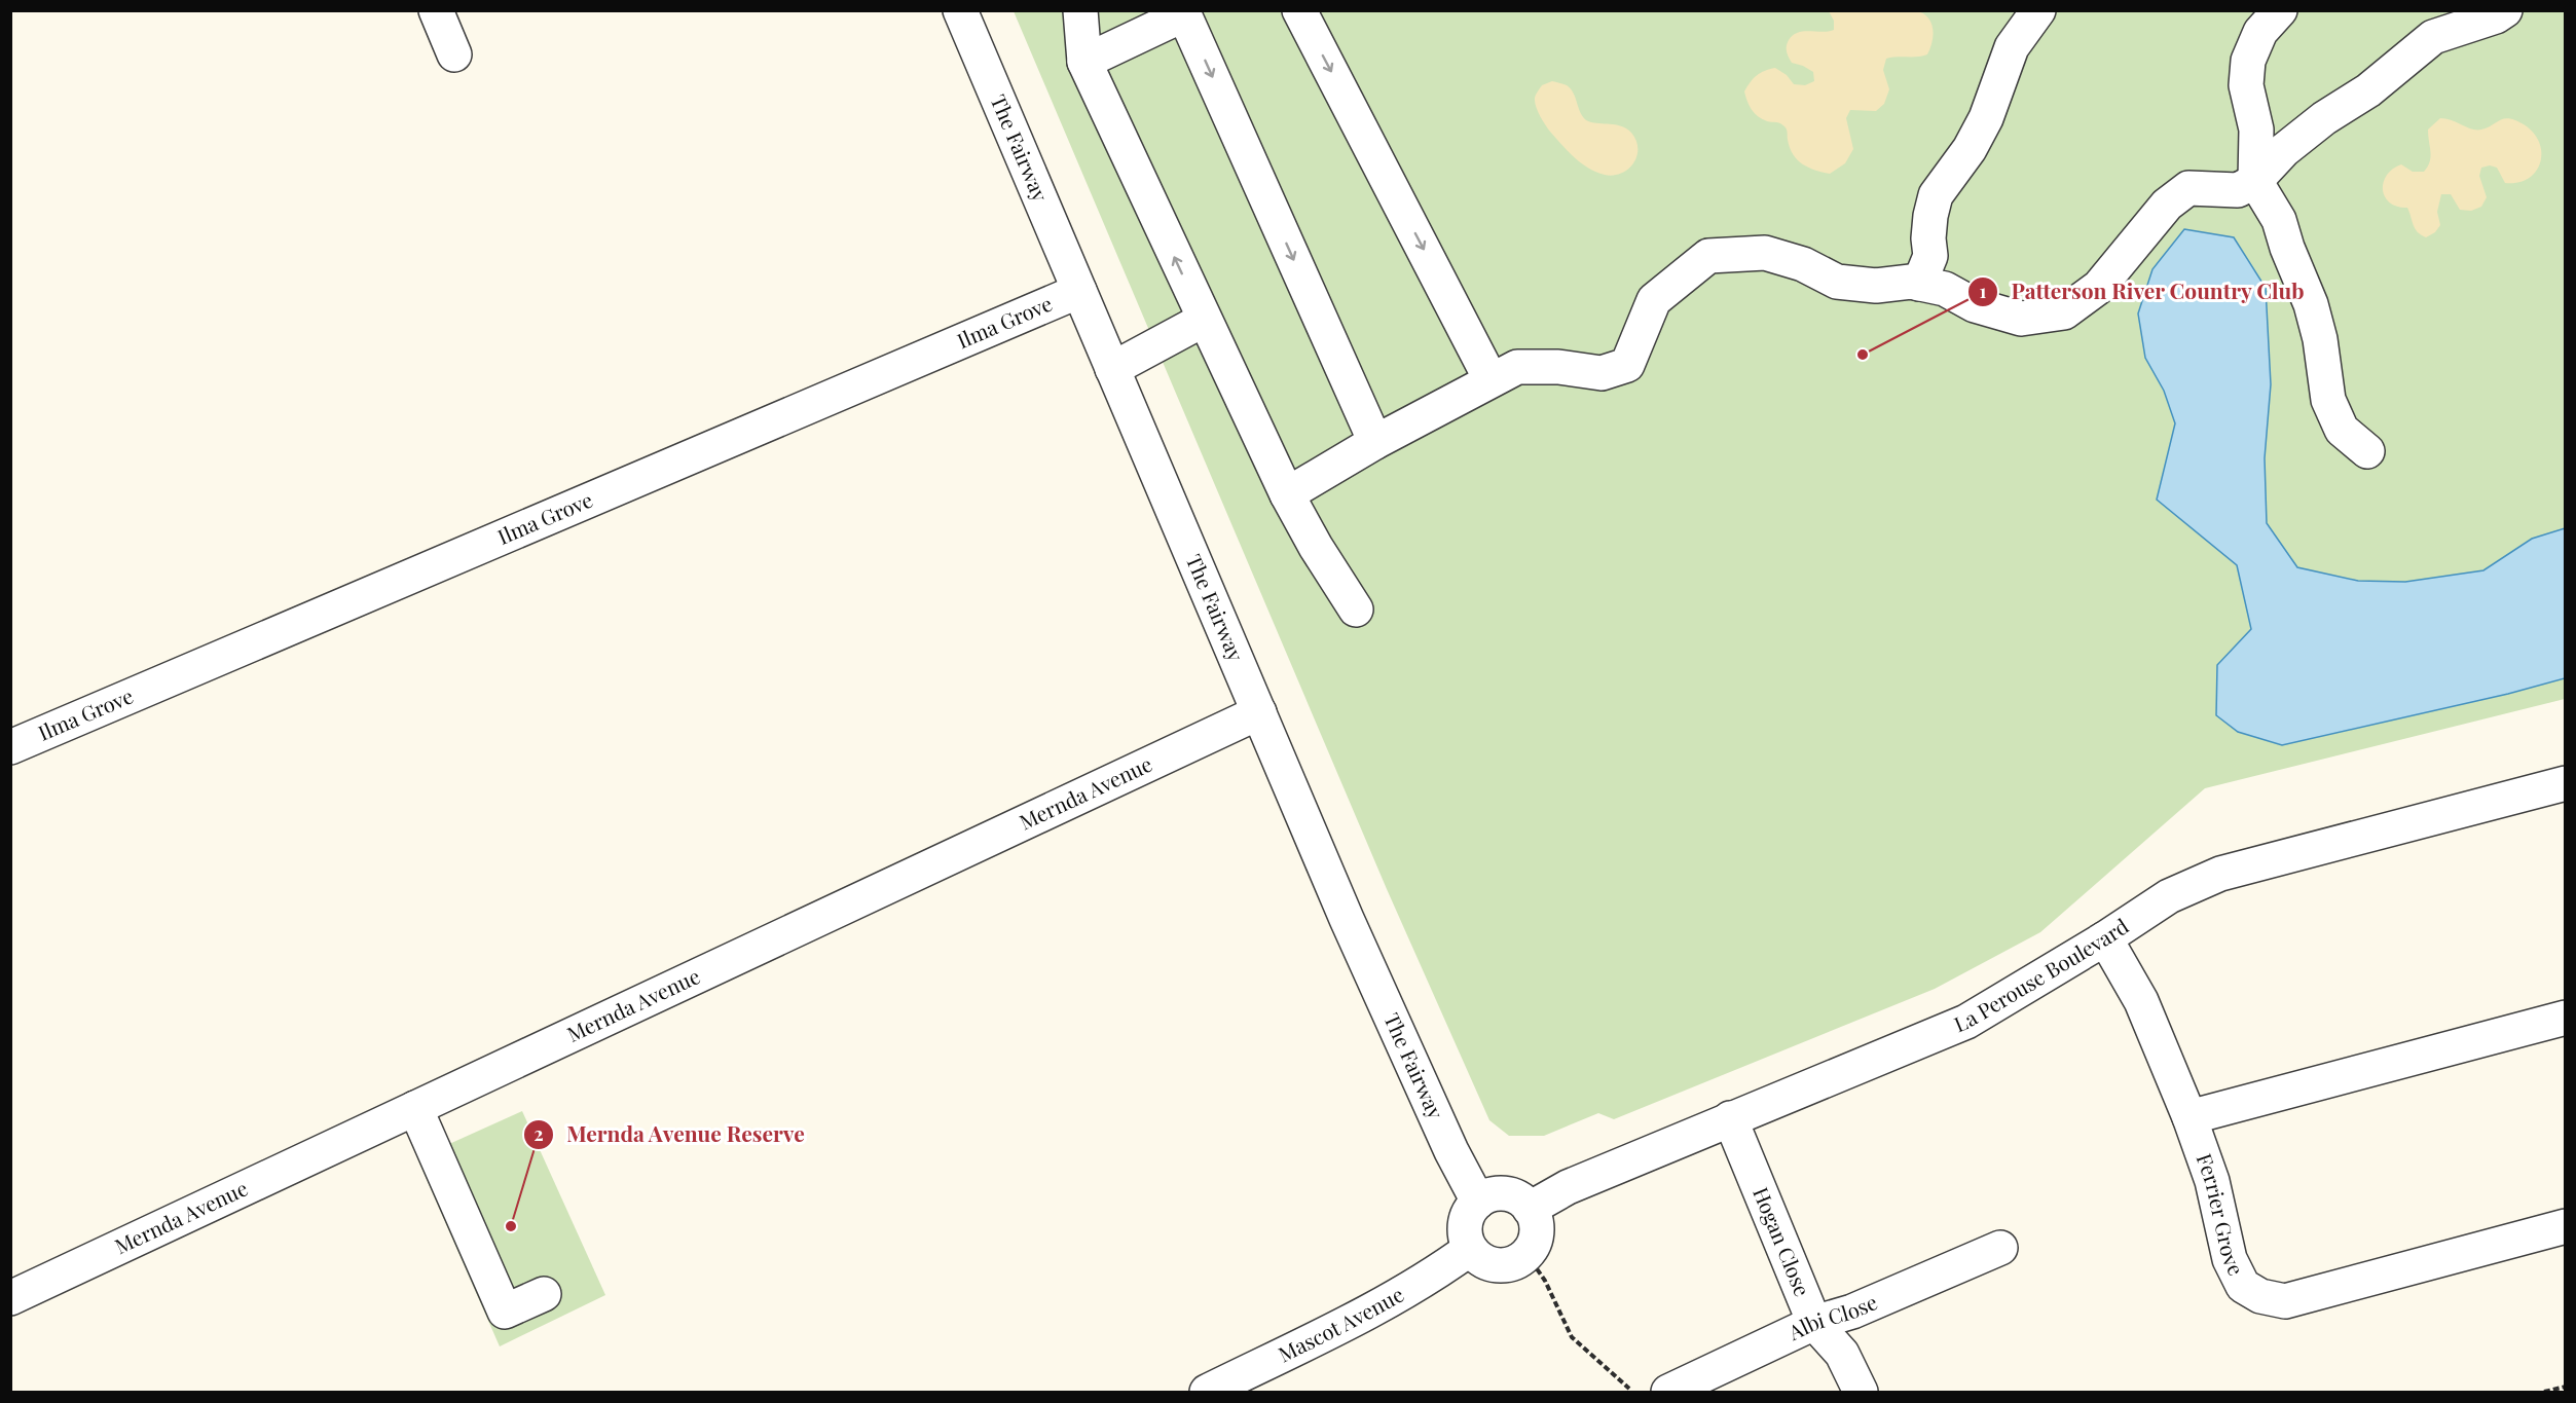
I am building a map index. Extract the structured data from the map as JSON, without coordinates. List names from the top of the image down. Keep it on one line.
{"streets":{"street":["The Fairway","Ilma Grove","Mernda Avenue","La Perouse Boulevard","Ferrier Grove","Hogan Close","Albi Close","Mascot Avenue"]},"crossings":[["The Fairway","Ilma Grove"],["The Fairway","Mernda Avenue"],["The Fairway","La Perouse Boulevard"],["The Fairway","Mascot Avenue"],["La Perouse Boulevard","Ferrier Grove"],["La Perouse Boulevard","Hogan Close"],["La Perouse Boulevard","Mascot Avenue"],["Hogan Close","Albi Close"]],"places":["Patterson River Country Club","Mernda Avenue Reserve"]}
